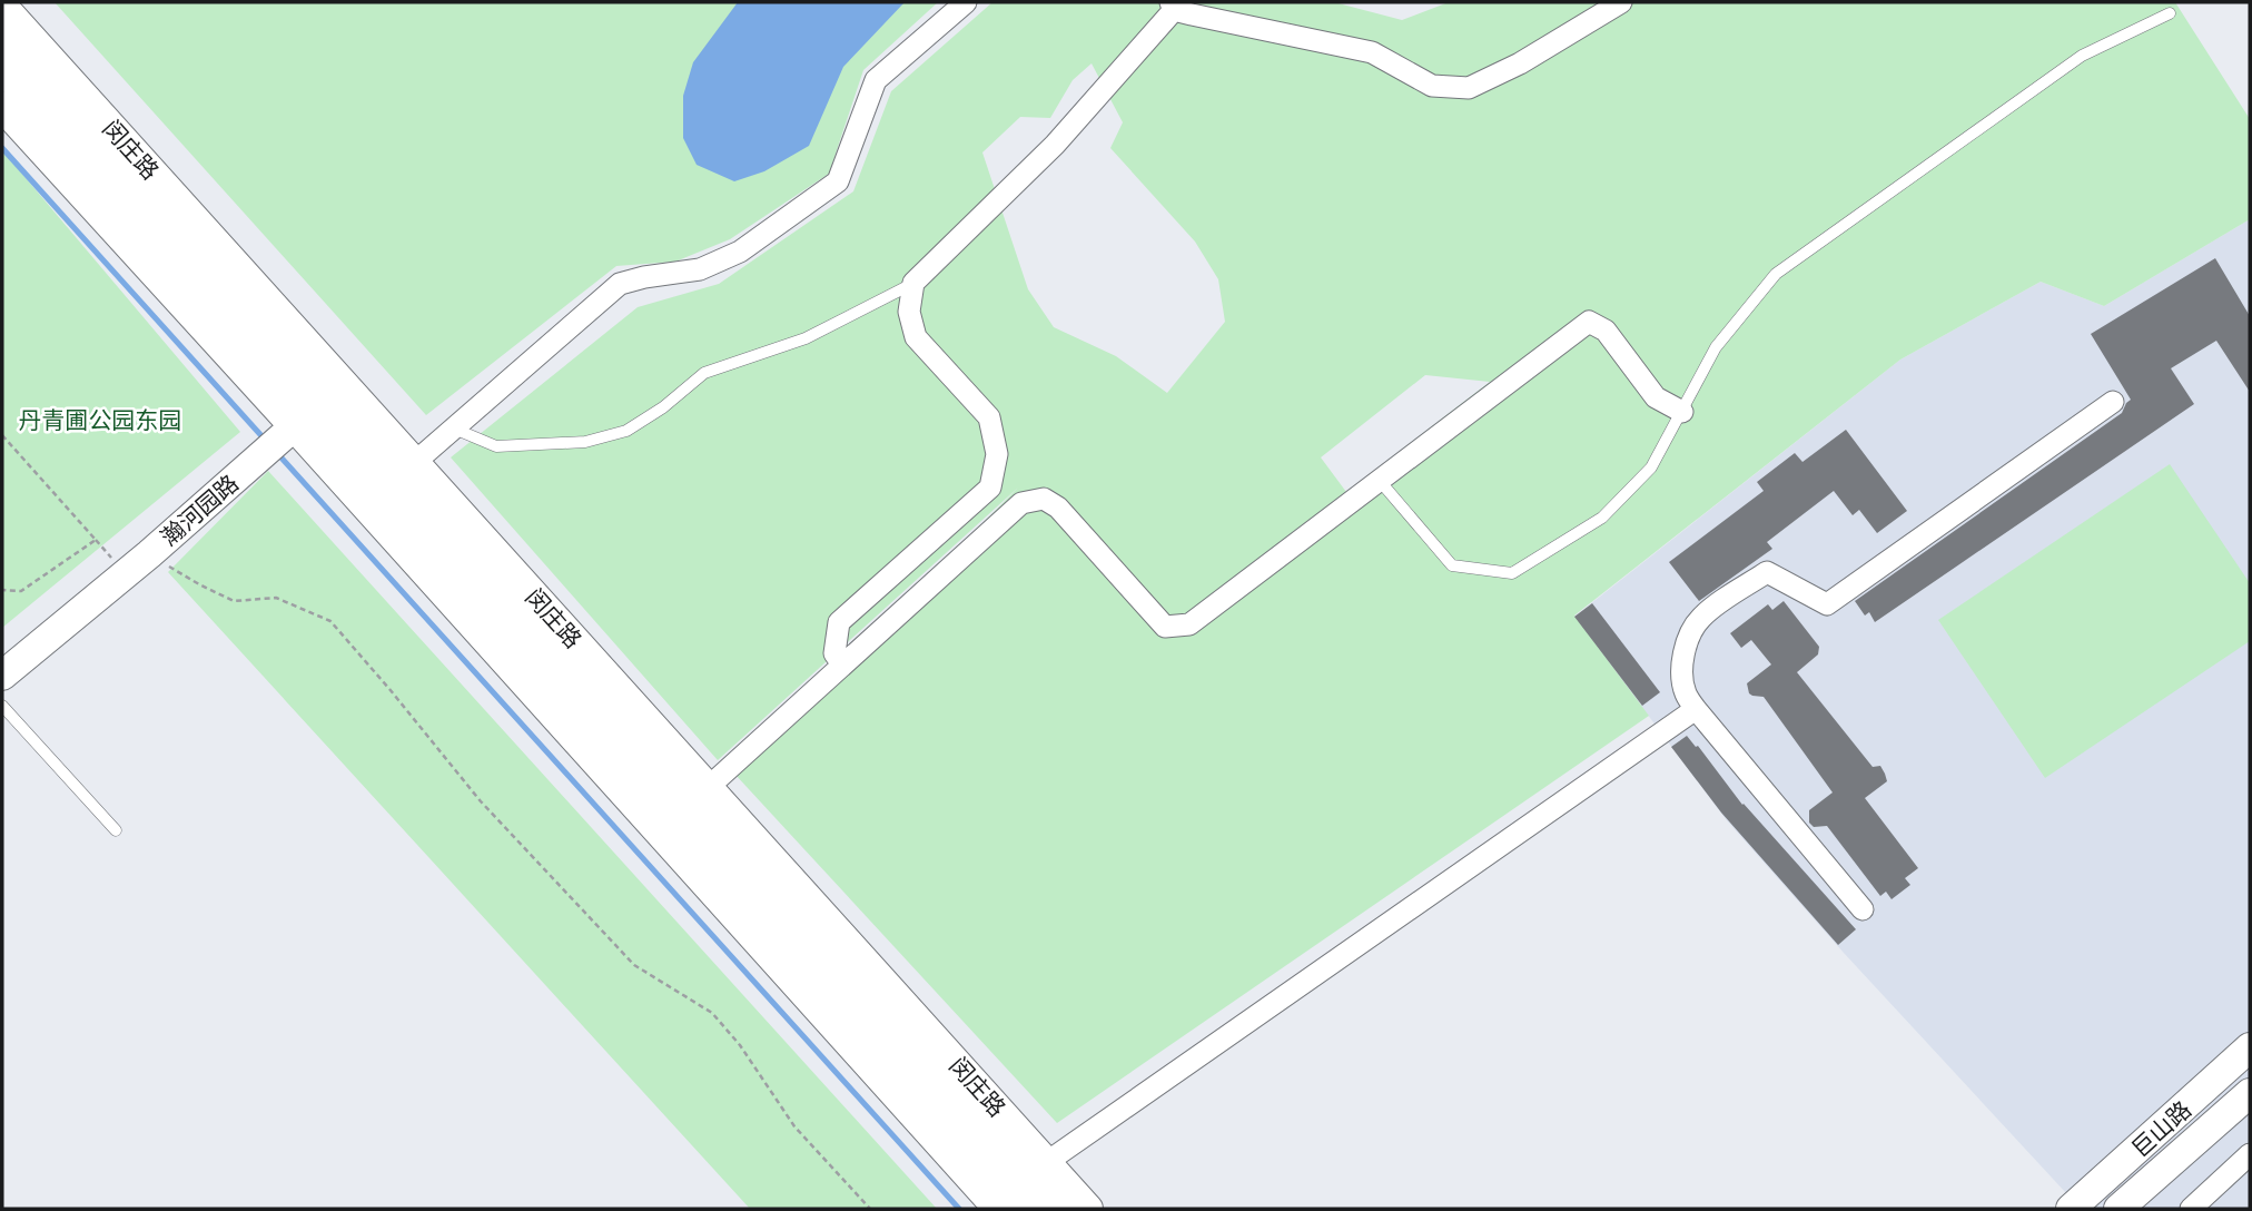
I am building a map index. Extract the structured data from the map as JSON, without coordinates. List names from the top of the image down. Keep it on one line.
{"streets":{"main road":["闵庄路","瀚河园路","巨山路"]},"crossings":[["闵庄路","瀚河园路"]],"parks":["丹青圃公园东园"]}
